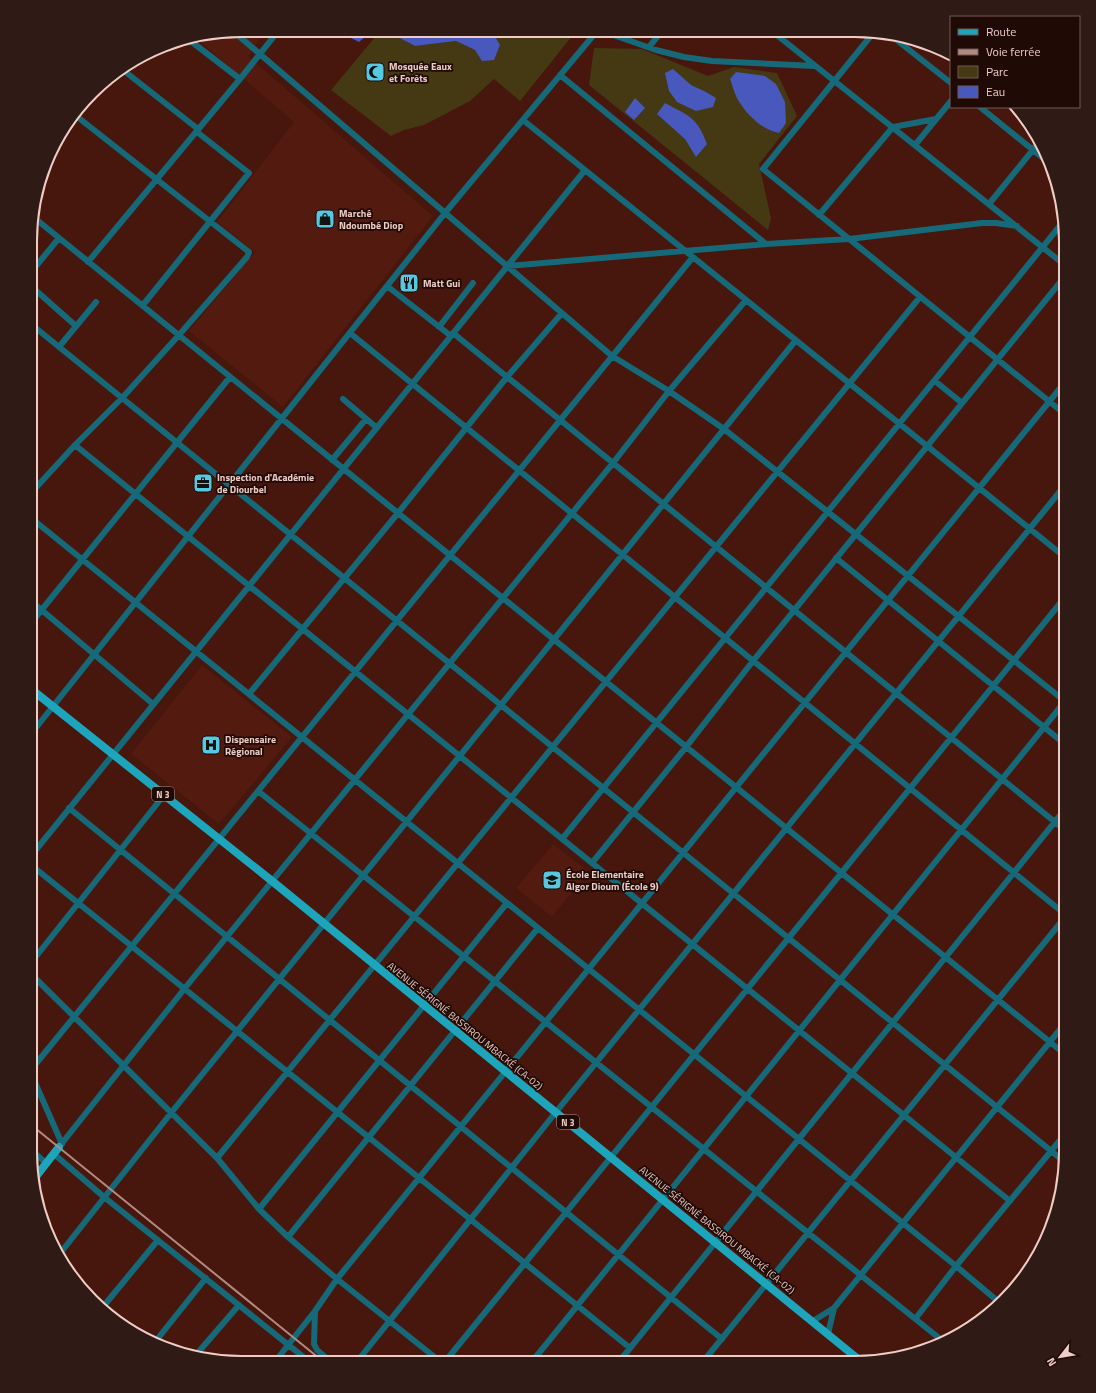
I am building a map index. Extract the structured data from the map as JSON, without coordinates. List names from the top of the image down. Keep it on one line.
{"streets":{"main road":["N 3","AVENUE SÉRIGNÉ BASSIROU MBACKÉ (CA-02)"]},"crossings":[["N 3","AVENUE SÉRIGNÉ BASSIROU MBACKÉ (CA-02)"]],"places":{"mosque":["Mosquée Eaux et Forêts"],"shop":["Marché Ndoumbé Diop"],"restaurant":["Matt Gui"],"office":["Inspection d'Académie de Diourbel"],"hospital":["Dispensaire Régional"],"school or university":["École Elementaire Algor Dioum (École 9)"]},"legend":["Route","Voie ferrée","Parc","Eau"],"north":"bottom left"}
